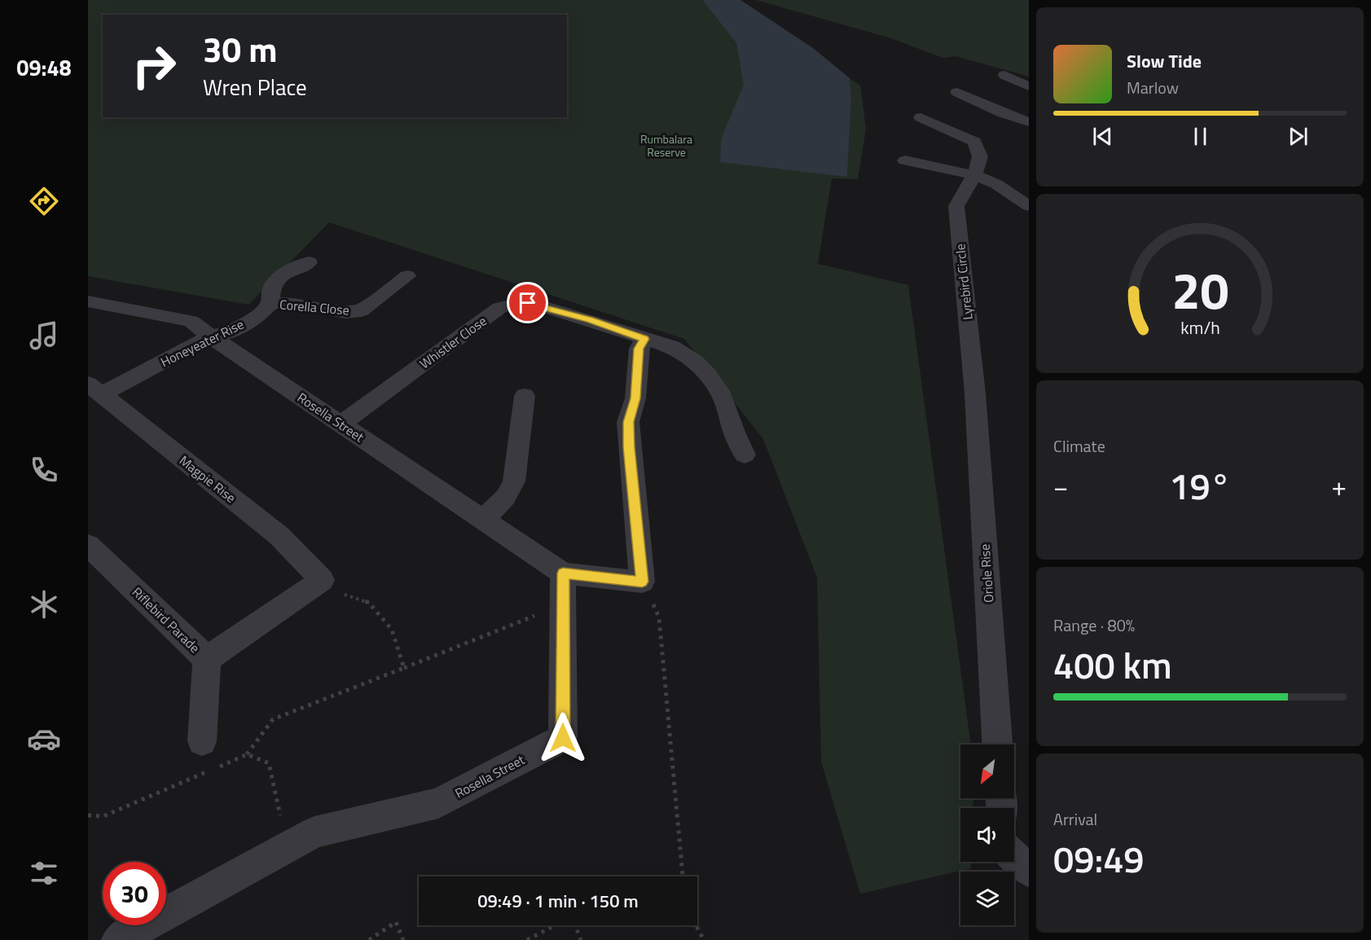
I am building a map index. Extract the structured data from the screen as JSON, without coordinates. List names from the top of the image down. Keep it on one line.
{"streets":{"street":["Lyrebird Circle","Corella Close","Whistler Close","Honeyeater Rise","Rosella Street","Magpie Rise","Oriole Rise","Riflebird Parade"]},"crossings":[["Lyrebird Circle","Oriole Rise"],["Corella Close","Honeyeater Rise"],["Whistler Close","Rosella Street"],["Honeyeater Rise","Rosella Street"],["Honeyeater Rise","Magpie Rise"],["Magpie Rise","Riflebird Parade"]],"parks":["Rumbalara Reserve"],"north":"bottom left","page":{"tabs":"09:48","turn":["30 m","Wren Place"],"song":["Slow Tide","Marlow"],"tile":["Climate",["Range · 80%","400 km"],["Arrival","09:49"]],"heat":["−","19°","+"],"limit":"30","trip":"09:49 · 1 min · 150 m","gauge":["20","km/h"]}}
